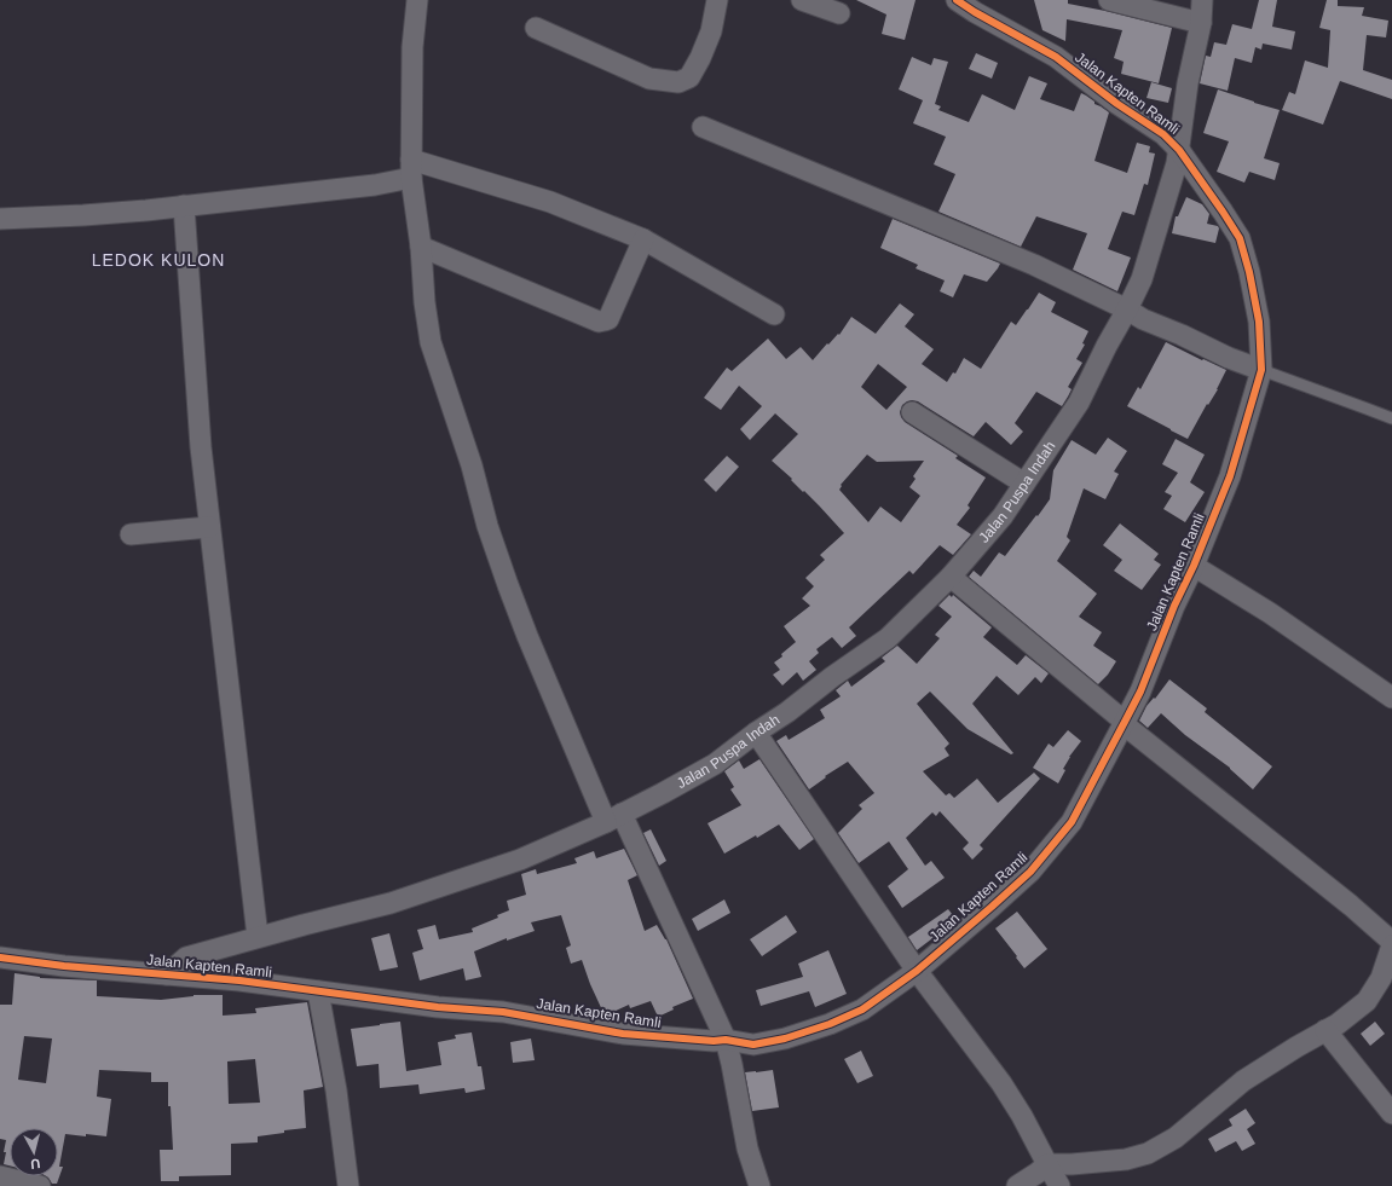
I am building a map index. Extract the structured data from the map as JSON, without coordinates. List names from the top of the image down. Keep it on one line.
{"streets":{"street":["Jalan Kapten Ramli","Jalan Puspa Indah"]},"crossings":[["Jalan Kapten Ramli","Jalan Puspa Indah"]],"districts":["LEDOK KULON"],"north":"bottom"}
